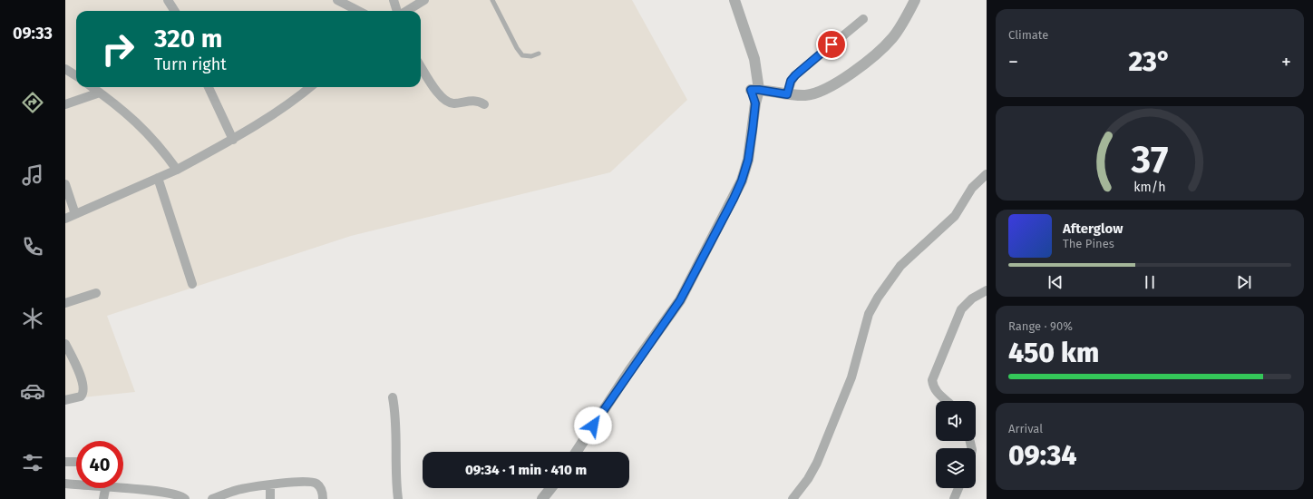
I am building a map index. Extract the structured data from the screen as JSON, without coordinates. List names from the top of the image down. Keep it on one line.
{"page":{"tabs":"09:33","tile":["Climate",["Range · 90%","450 km"],["Arrival","09:34"]],"turn":["320 m","Turn right"],"heat":["−","23°","+"],"song":["Afterglow","The Pines"],"limit":"40","trip":"09:34 · 1 min · 410 m","gauge":["37","km/h"]}}
